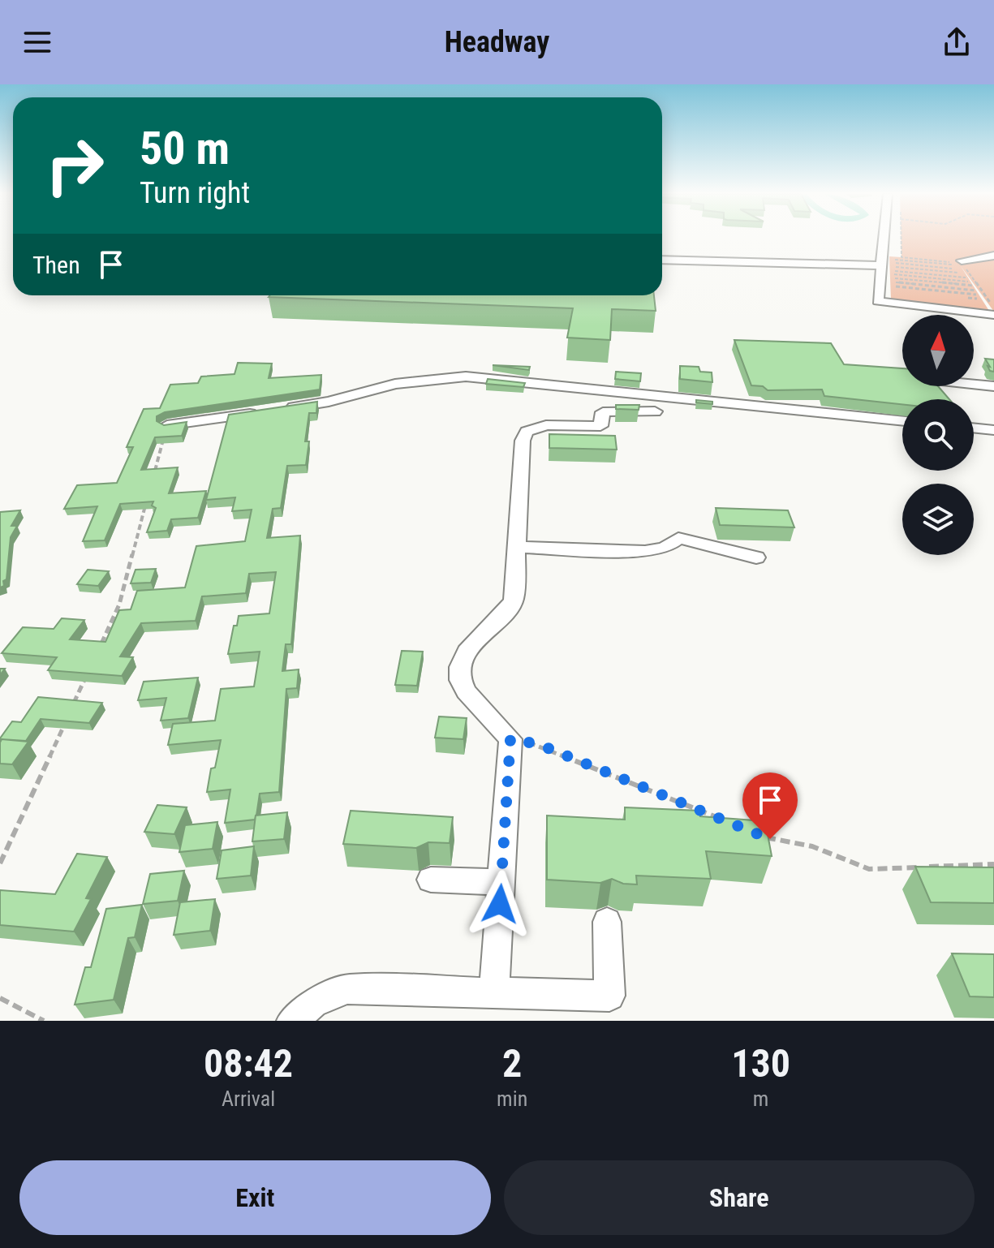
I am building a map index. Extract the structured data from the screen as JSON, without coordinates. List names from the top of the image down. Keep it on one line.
{"north":"top","page":{"header":"Headway","turn":["50 m","Turn right"],"then":"Then","eta":["08:42","Arrival","2","min","130","m"],"buttons":["Exit","Share"]}}
